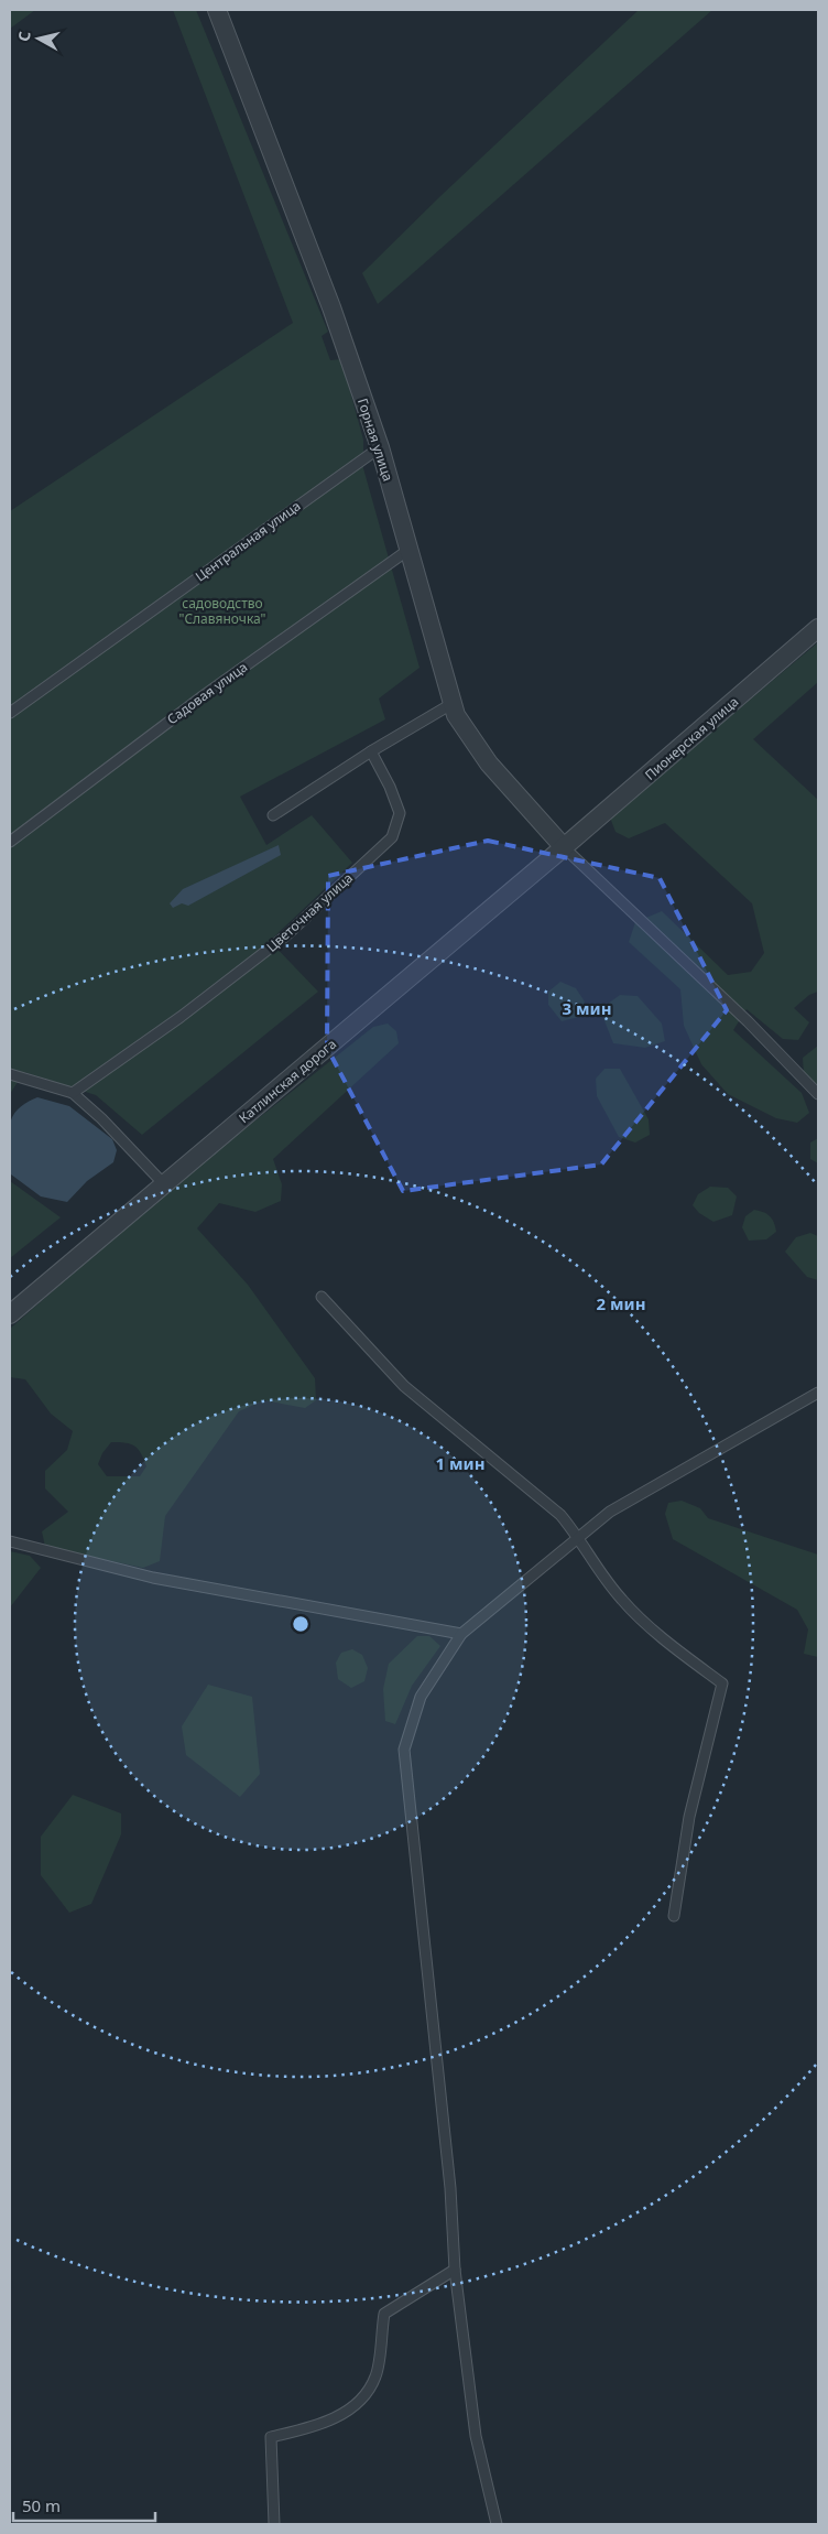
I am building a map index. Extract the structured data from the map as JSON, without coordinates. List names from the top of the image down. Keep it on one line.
{"streets":{"street":["Горная улица","Пионерская улица","Катлинская дорога"],"lane":["Центральная улица","Садовая улица","Цветочная улица"]},"crossings":[["Горная улица","Центральная улица"],["Горная улица","Садовая улица"],["Горная улица","Пионерская улица"],["Горная улица","Катлинская дорога"],["Пионерская улица","Катлинская дорога"]],"parks":["садоводство \"Славяночка\""],"scale_bar":"50 m","north":"left","rings":["3 мин","2 мин","1 мин"]}
